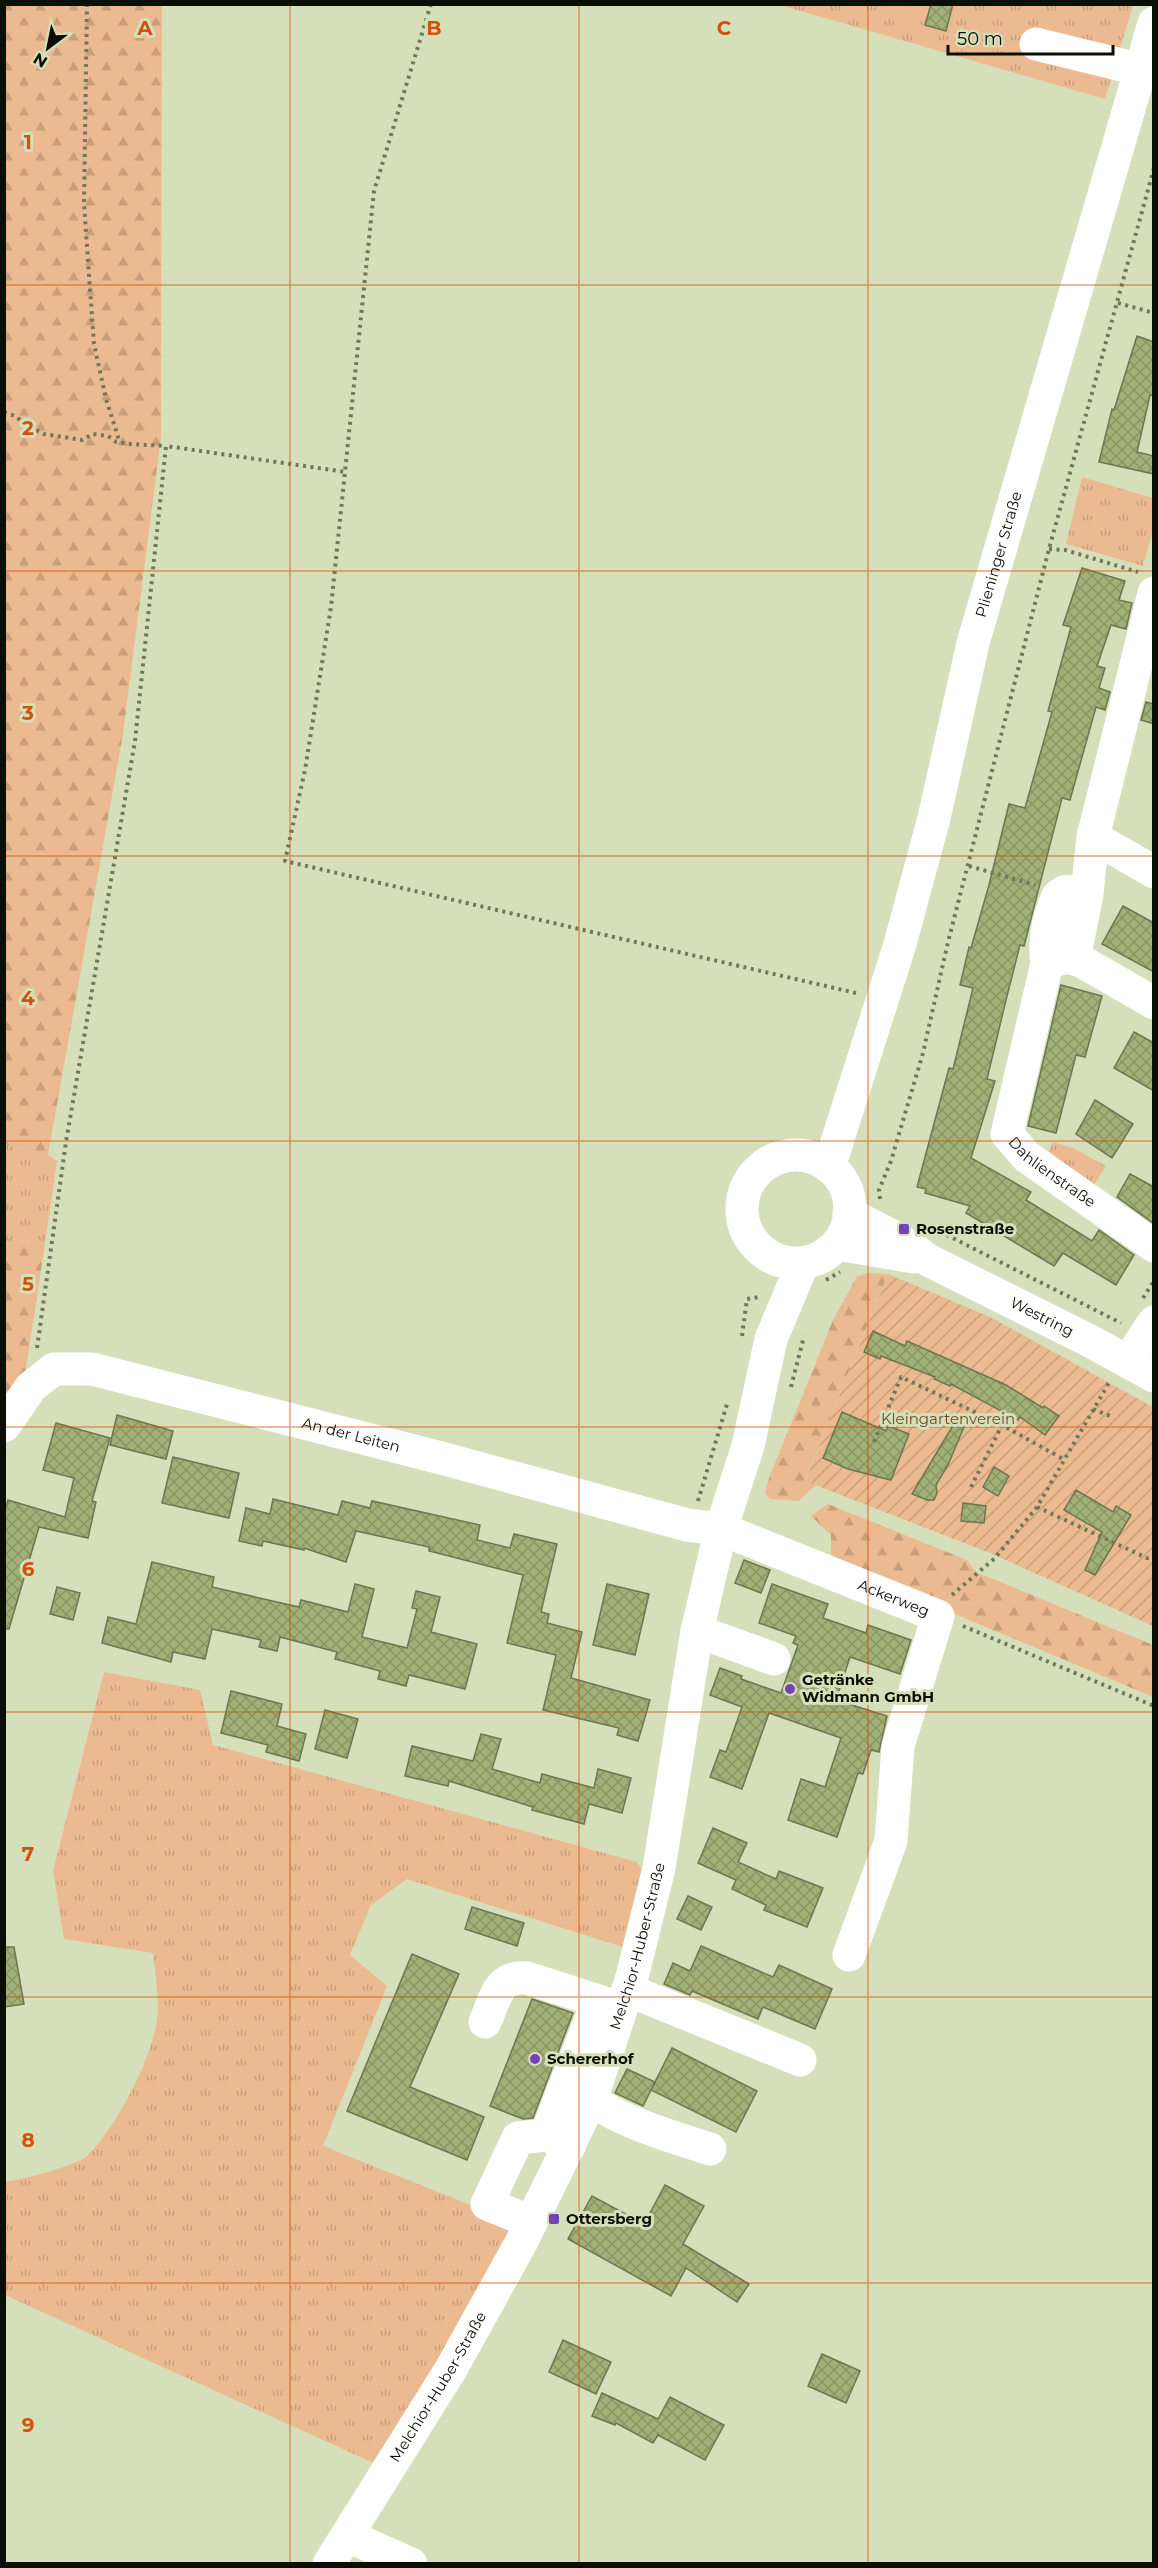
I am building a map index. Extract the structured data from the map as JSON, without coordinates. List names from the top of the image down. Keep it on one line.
{"streets":{"street":["Plieninger Straße","Dahlienstraße","Westring","An der Leiten","Ackerweg","Melchior-Huber-Straße"]},"crossings":[["Plieninger Straße","Westring"],["An der Leiten","Ackerweg"],["An der Leiten","Melchior-Huber-Straße"],["Ackerweg","Melchior-Huber-Straße"]],"parks":["Kleingartenverein"],"places":{"transit":["Rosenstraße","Ottersberg"],"other":["Getränke Widmann GmbH","Schererhof"]},"scale_bar":"50 m","north":"bottom left","grid":{"columns":["A","B","C"],"rows":["1","2","3","4","5","6","7","8","9"]}}
